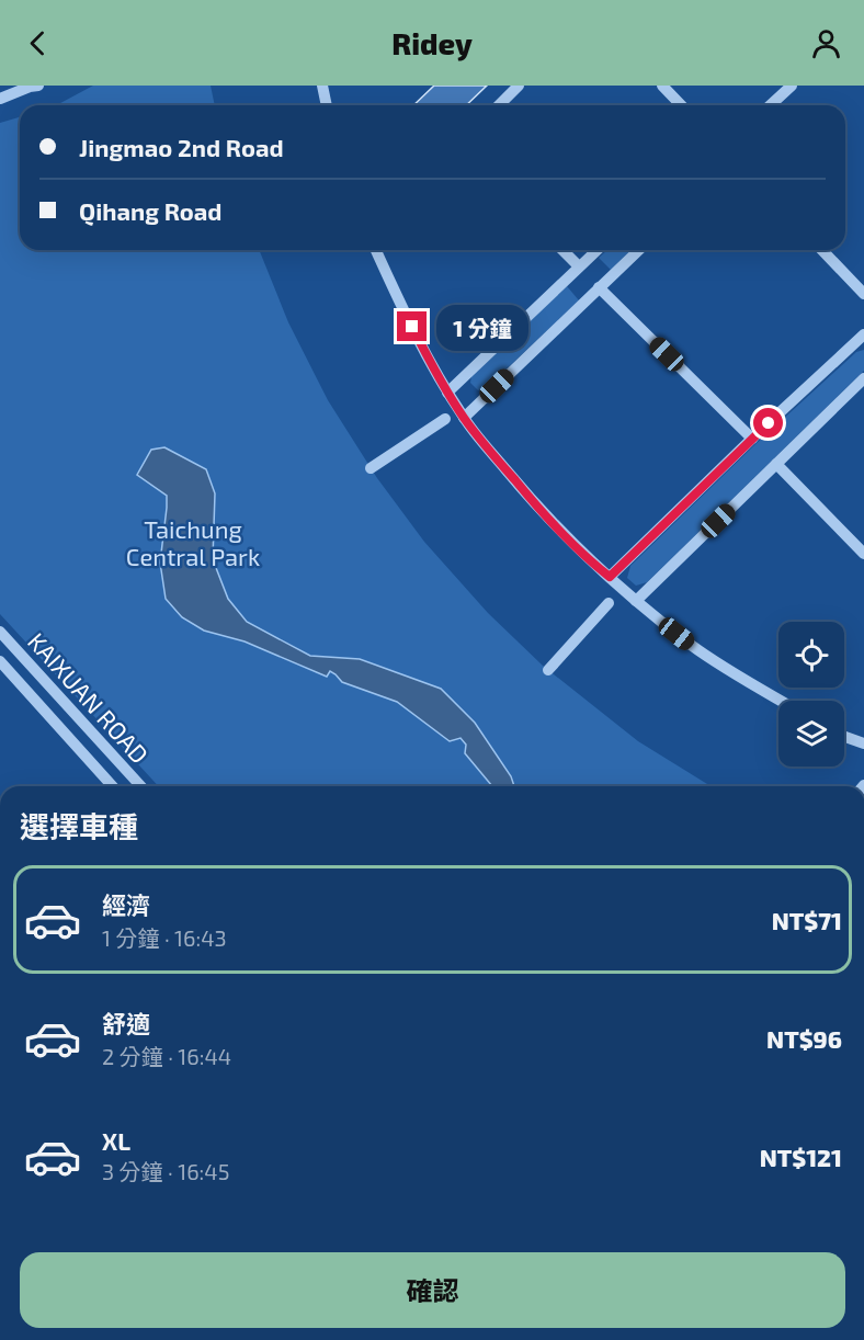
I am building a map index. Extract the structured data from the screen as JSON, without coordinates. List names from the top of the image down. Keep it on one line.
{"streets":{"street":["KAIXUAN ROAD"]},"parks":["Taichung Central Park"],"page":{"header":"Ridey","banner":["Jingmao 2nd Road","Qihang Road"],"bubble":"1 分鐘","heading":"選擇車種","list":[{"name":"經濟","note":"1 分鐘 · 16:43","value":"NT$71"},{"name":"舒適","note":"2 分鐘 · 16:44","value":"NT$96"},{"name":"XL","note":"3 分鐘 · 16:45","value":"NT$121"}],"buttons":"確認"}}
